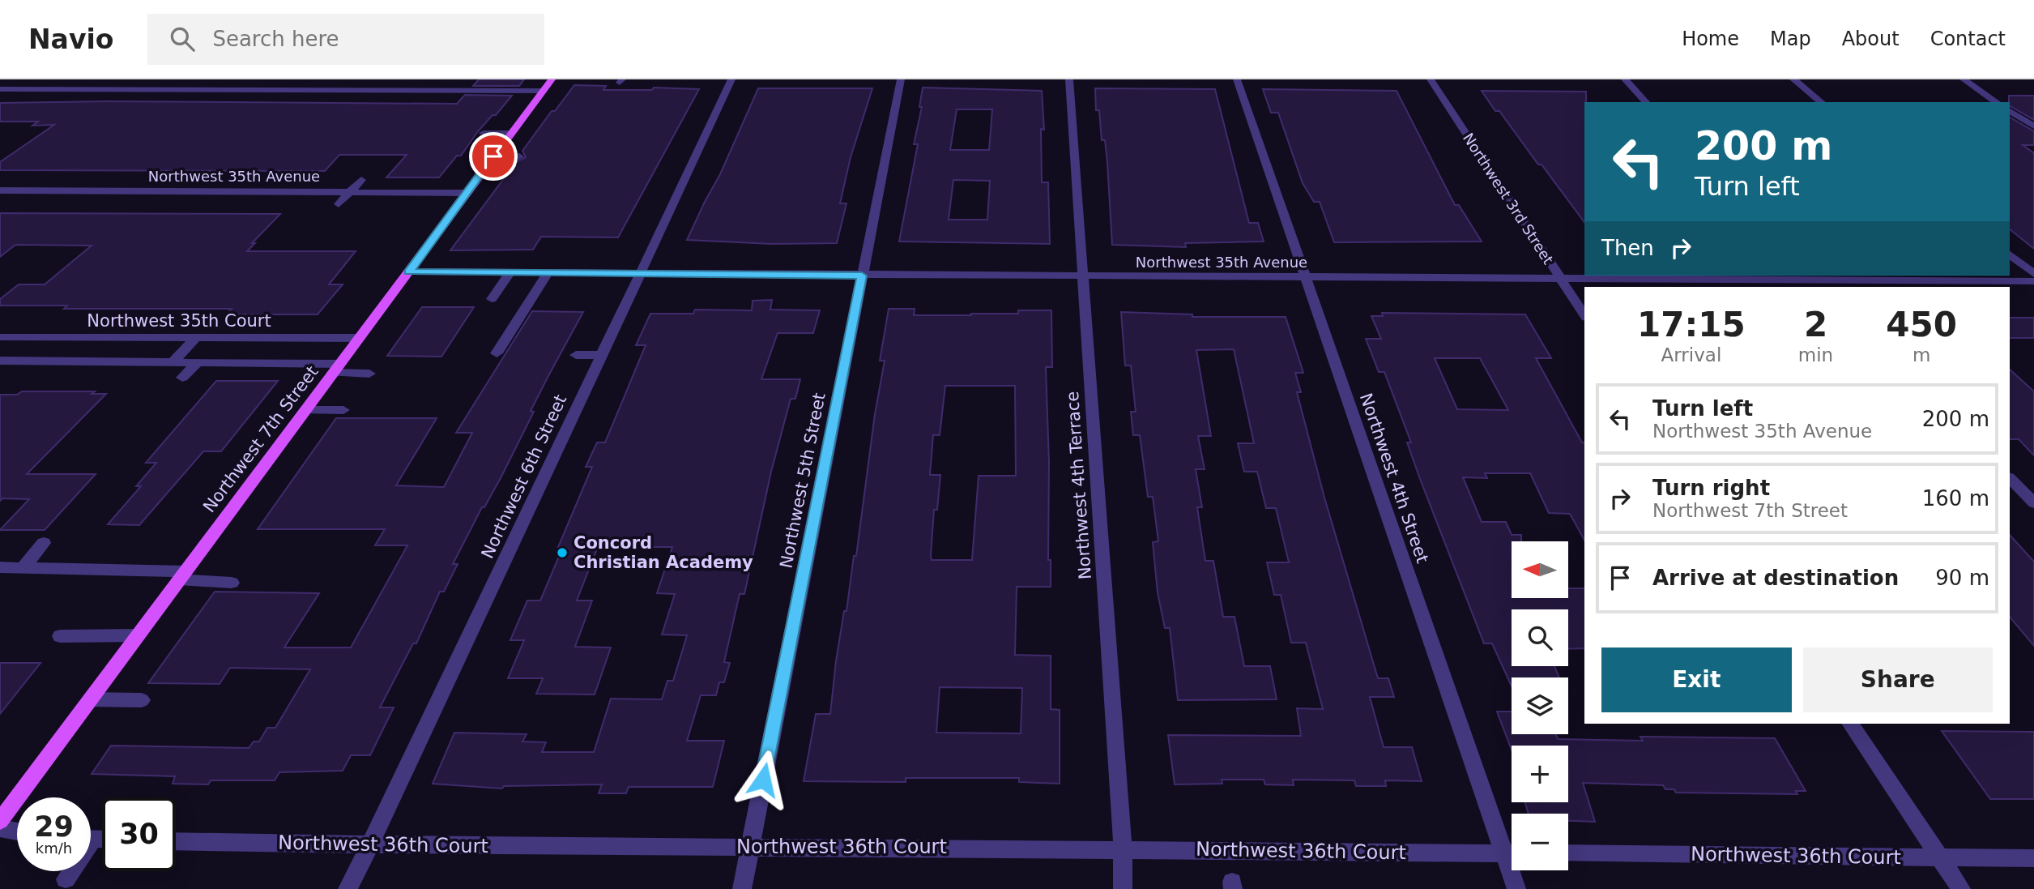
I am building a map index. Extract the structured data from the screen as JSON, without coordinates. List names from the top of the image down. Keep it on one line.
{"streets":{"main road":["Northwest 7th Street"],"street":["Northwest 35th Avenue","Northwest 3rd Street","Northwest 35th Court","Northwest 6th Street","Northwest 4th Street","Northwest 5th Street","Northwest 4th Terrace","Northwest 36th Court"]},"crossings":[["Northwest 35th Avenue","Northwest 3rd Street"],["Northwest 35th Avenue","Northwest 7th Street"],["Northwest 35th Avenue","Northwest 6th Street"],["Northwest 35th Avenue","Northwest 4th Street"],["Northwest 35th Avenue","Northwest 5th Street"],["Northwest 35th Avenue","Northwest 4th Terrace"],["Northwest 35th Court","Northwest 7th Street"],["Northwest 6th Street","Northwest 36th Court"],["Northwest 4th Street","Northwest 36th Court"],["Northwest 5th Street","Northwest 36th Court"],["Northwest 4th Terrace","Northwest 36th Court"]],"places":["Concord Christian Academy"],"north":"left","page":{"header":"Navio","search":"Search here","nav":["Home","Map","About","Contact"],"turn":["200 m","Turn left"],"then":"Then","eta":["17:15","Arrival","2","min","450","m"],"list":[{"name":"Turn left","note":"Northwest 35th Avenue","value":"200 m"},{"name":"Turn right","note":"Northwest 7th Street","value":"160 m"},{"name":"Arrive at destination","value":"90 m"}],"map_buttons":["+","−"],"buttons":["Exit","Share"],"speed":"29 km/h","limit":"30"}}
